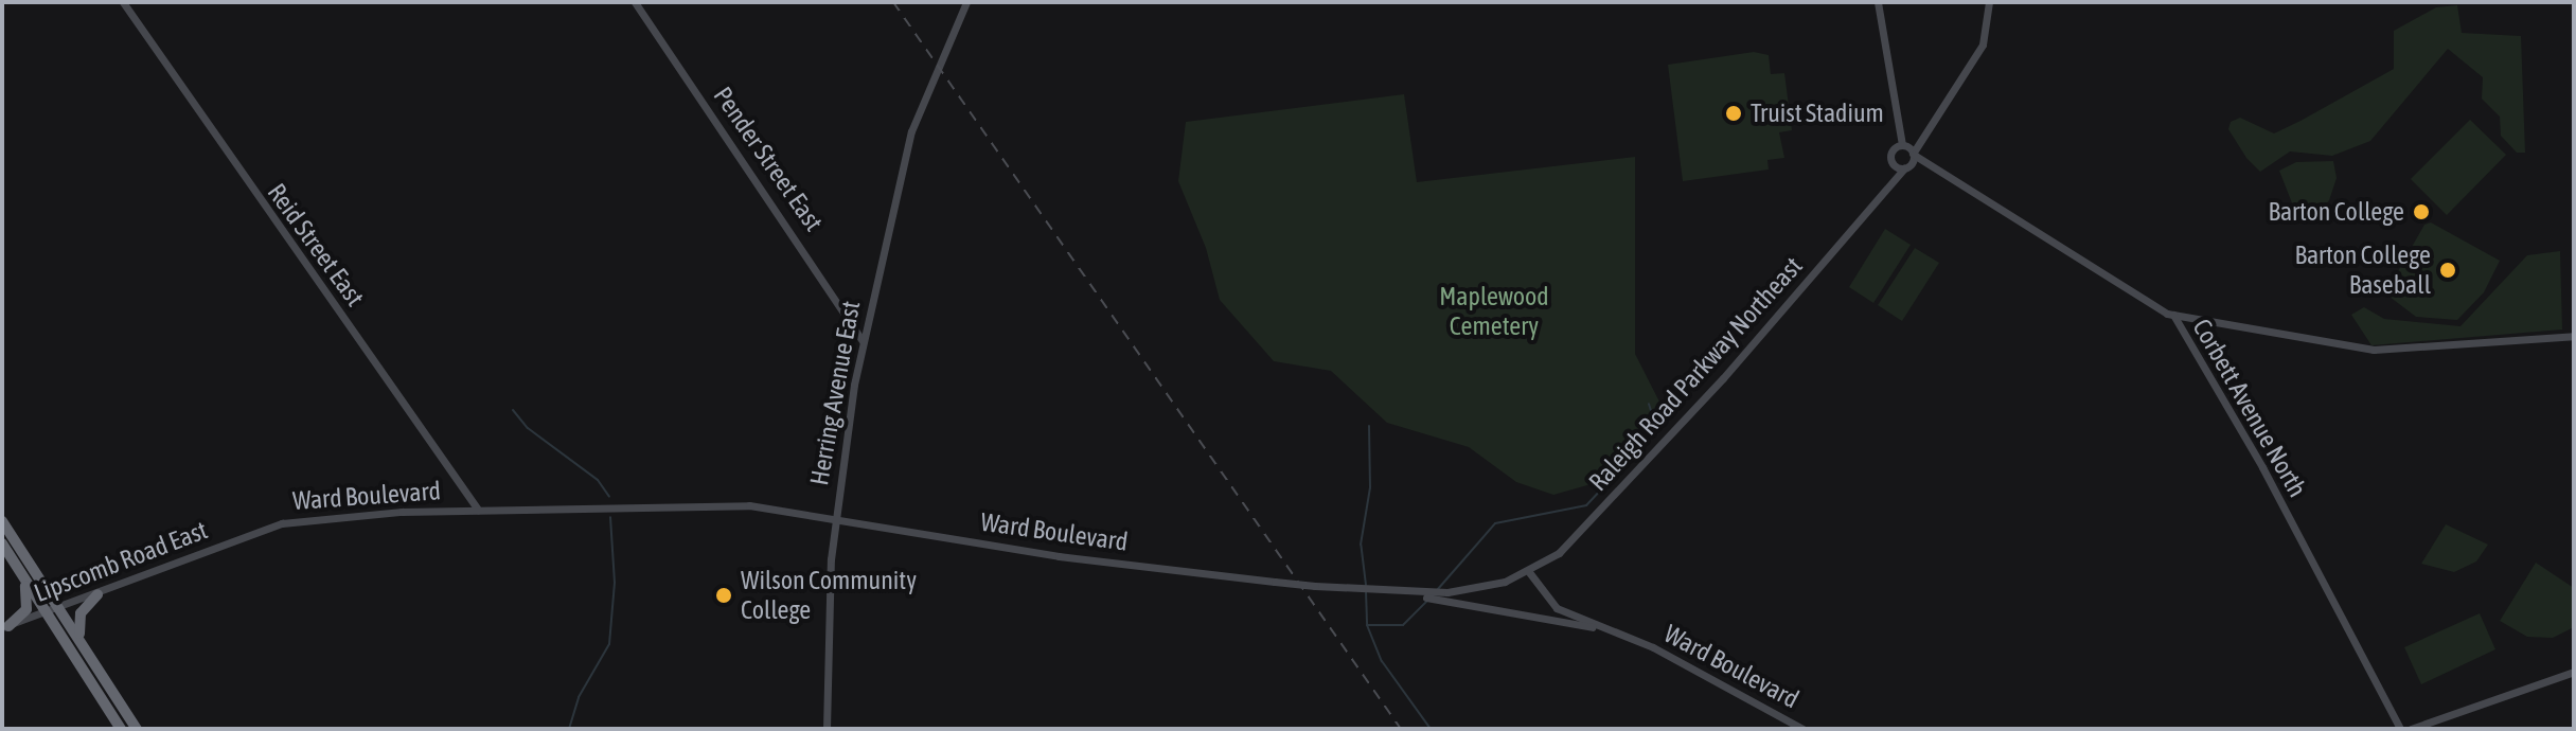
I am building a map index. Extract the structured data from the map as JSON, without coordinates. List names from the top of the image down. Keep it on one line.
{"streets":{"street":["Pender Street East","Reid Street East","Raleigh Road Parkway Northeast","Herring Avenue East","Corbett Avenue North","Ward Boulevard","Lipscomb Road East"]},"crossings":[["Pender Street East","Herring Avenue East"],["Reid Street East","Ward Boulevard"],["Raleigh Road Parkway Northeast","Ward Boulevard"],["Herring Avenue East","Ward Boulevard"],["Ward Boulevard","Lipscomb Road East"]],"parks":["Maplewood Cemetery"],"places":["Truist Stadium","Barton College","Barton College Baseball","Wilson Community College"]}
